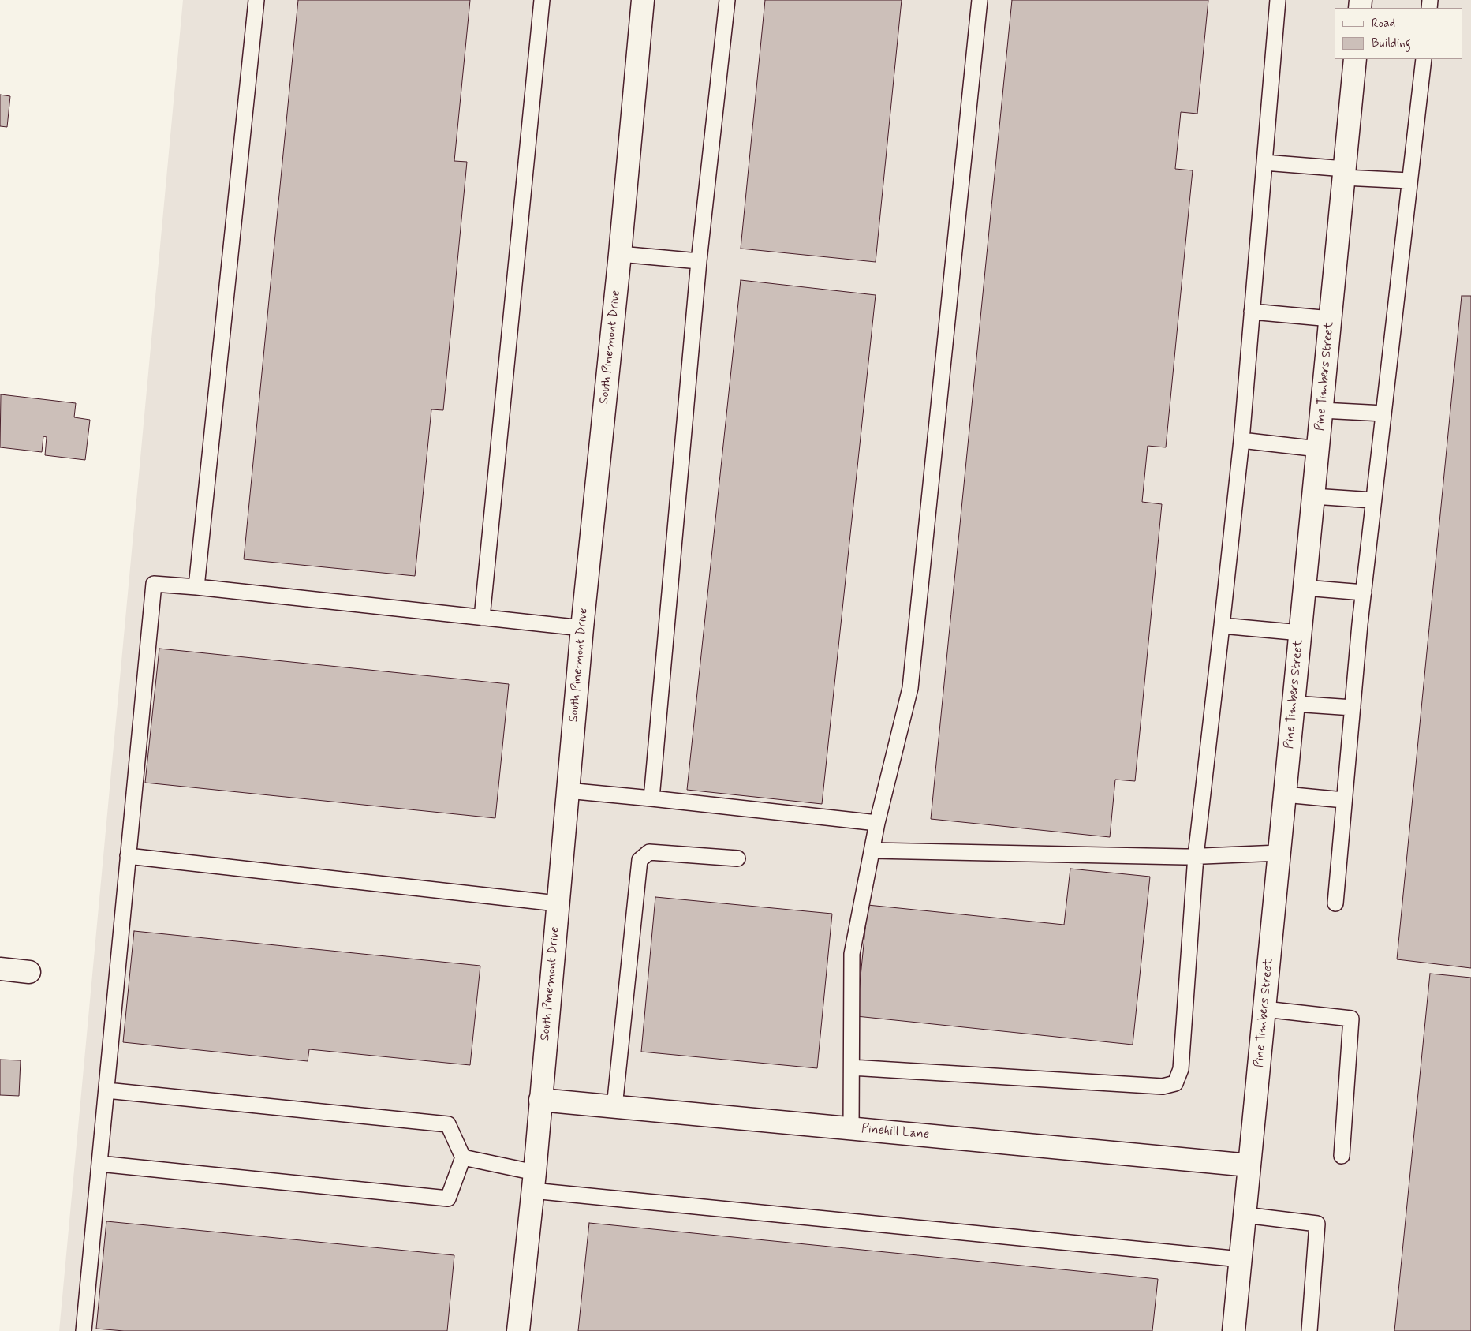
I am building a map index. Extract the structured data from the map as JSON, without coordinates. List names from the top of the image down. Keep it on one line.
{"streets":{"street":["South Pinemont Drive","Pine Timbers Street","Pinehill Lane"]},"crossings":[["South Pinemont Drive","Pinehill Lane"],["Pine Timbers Street","Pinehill Lane"]],"legend":["Road","Building"]}
